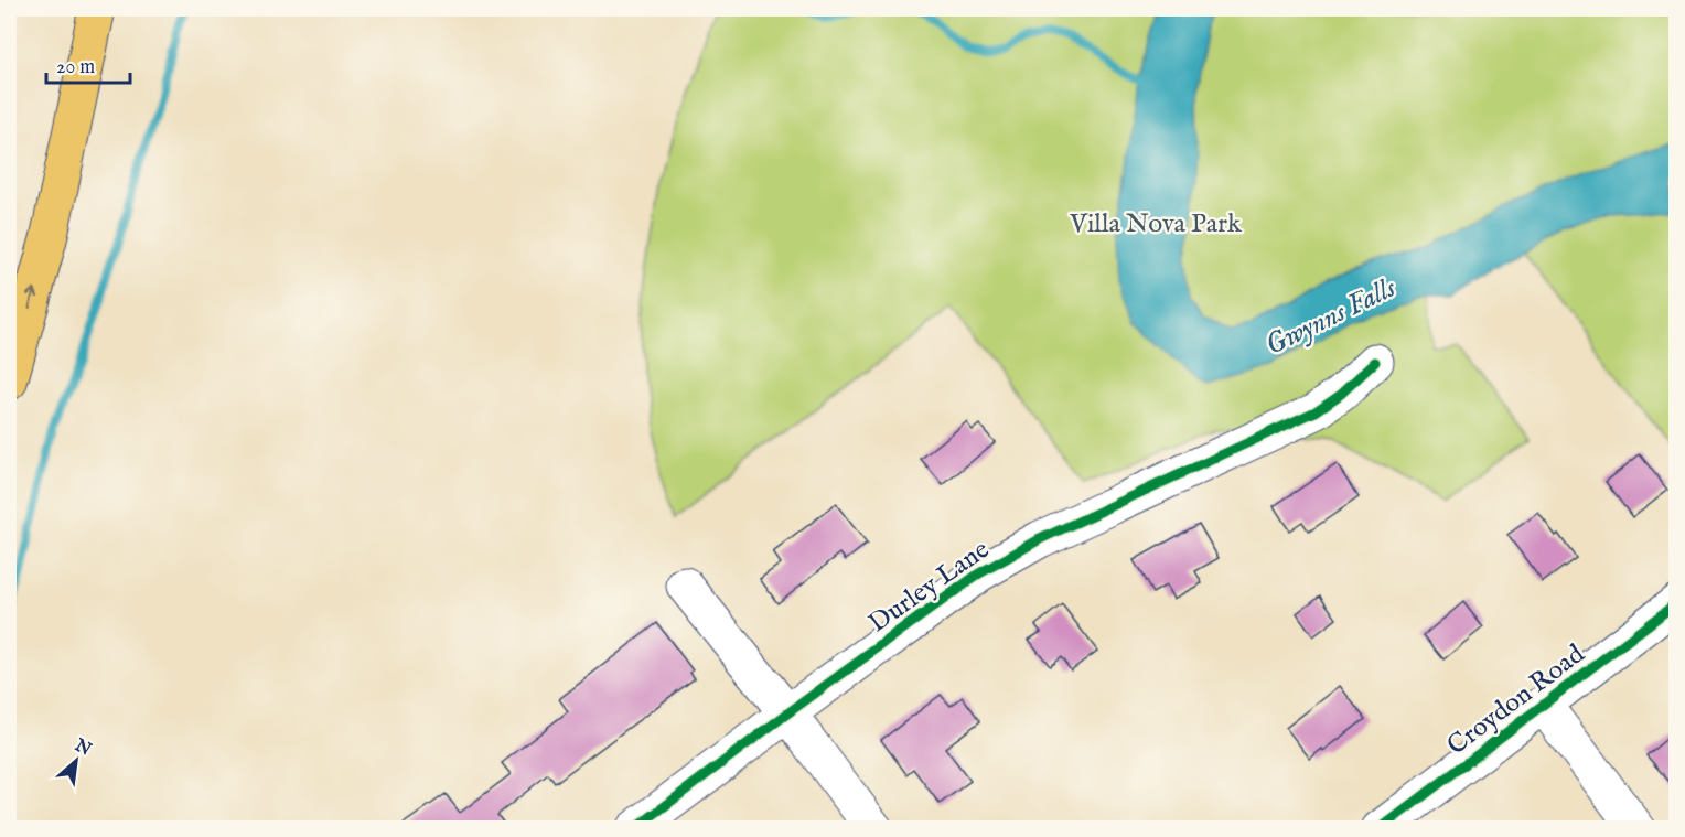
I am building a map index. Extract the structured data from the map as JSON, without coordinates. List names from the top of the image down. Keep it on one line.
{"streets":{"street":["Durley Lane","Croydon Road"]},"water":["Gwynns Falls"],"parks":["Villa Nova Park"],"scale_bar":"20 m","north":"top right"}
